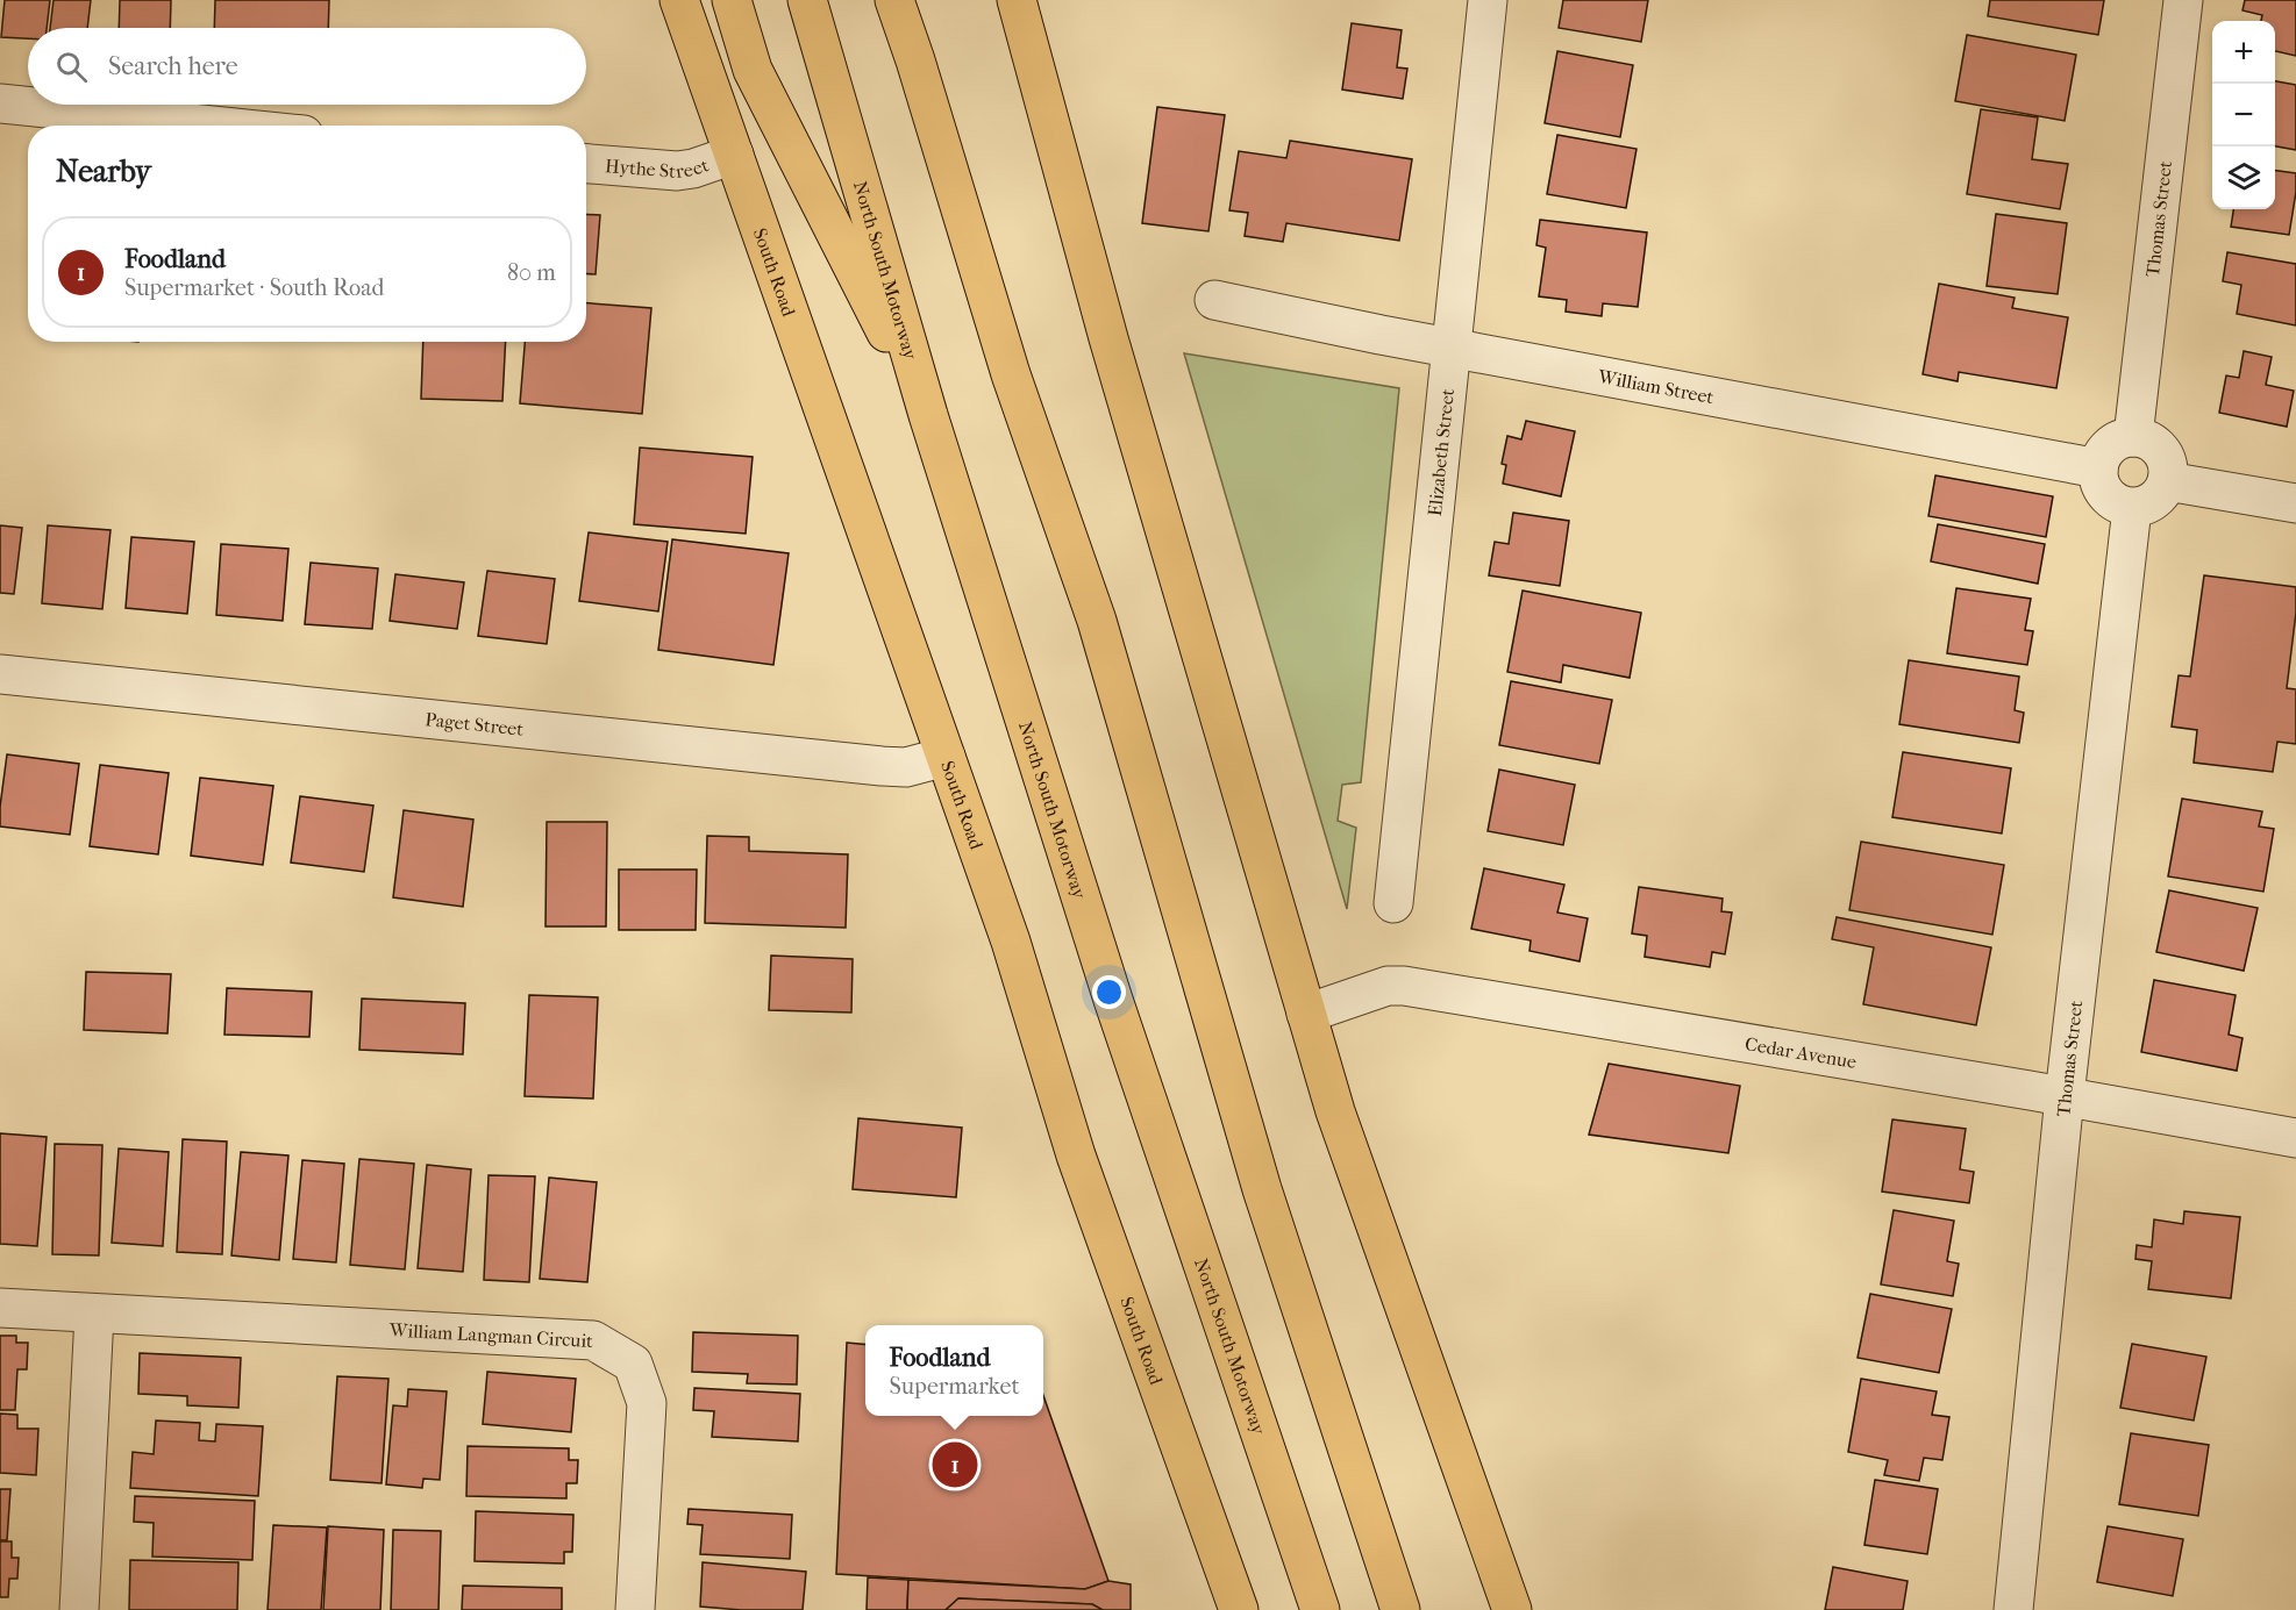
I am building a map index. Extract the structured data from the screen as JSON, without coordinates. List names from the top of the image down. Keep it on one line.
{"streets":{"main road":["North South Motorway","South Road"],"street":["Hythe Street","Thomas Street","William Street","Elizabeth Street","Paget Street","Cedar Avenue","William Langman Circuit"]},"crossings":[["Hythe Street","South Road"],["Thomas Street","William Street"],["Thomas Street","Cedar Avenue"],["South Road","Paget Street"],["William Street","Elizabeth Street"]],"page":{"map_buttons":["+","−"],"search":"Search here","heading":"Nearby","list":[{"mark":"1","name":"Foodland","note":"Supermarket · South Road","value":"80 m"}],"popup":["Foodland","Supermarket"],"pins":"1"}}
